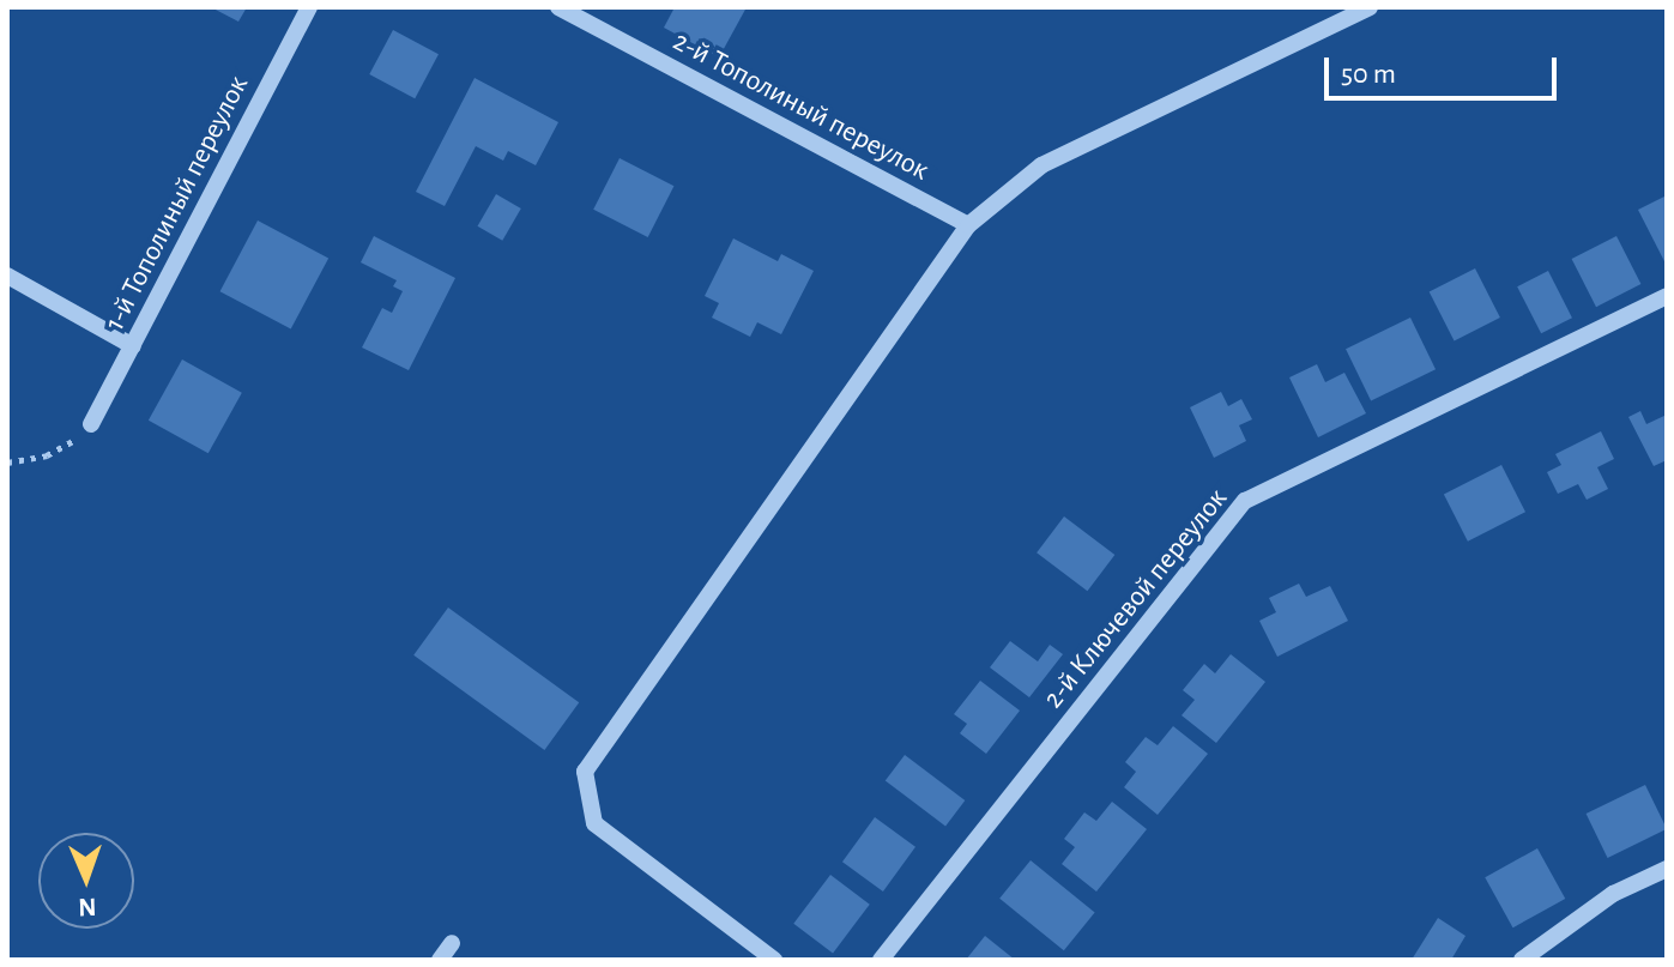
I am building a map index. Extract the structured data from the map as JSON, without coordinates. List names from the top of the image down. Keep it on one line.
{"streets":{"street":["2-й Тополиный переулок","1-й Тополиный переулок","2-й Ключевой переулок"]},"scale_bar":"50 m","north":"bottom"}
